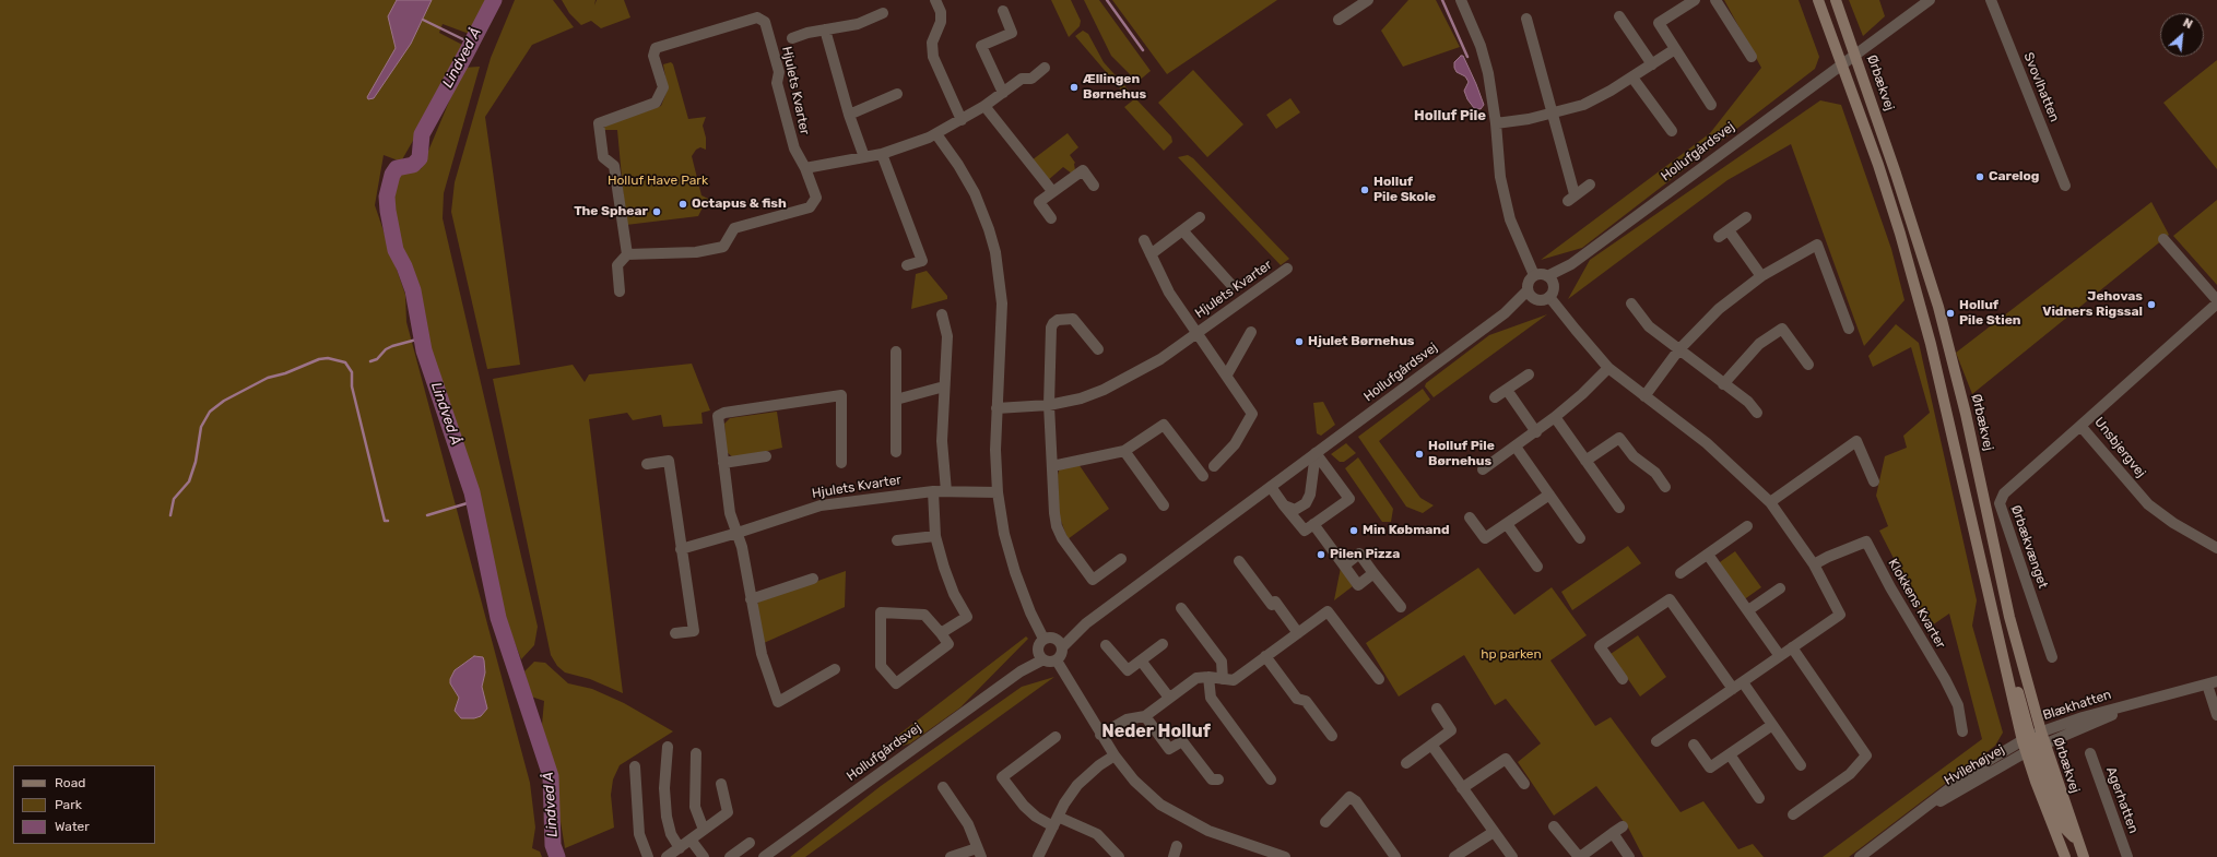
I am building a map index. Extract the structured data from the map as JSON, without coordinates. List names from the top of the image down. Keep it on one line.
{"streets":{"main road":["Ørbækvej"],"street":["Svovlhatten","Hjulets Kvarter","Hollufgårdsvej","Unsbjergvej","Ørbækvænget","Klokkens Kvarter","Blækhatten","Hvilehøjvej","Agerhatten"]},"crossings":[["Ørbækvej","Hollufgårdsvej"],["Ørbækvej","Blækhatten"],["Ørbækvej","Hvilehøjvej"],["Unsbjergvej","Ørbækvænget"],["Blækhatten","Hvilehøjvej"]],"districts":["Holluf Pile","Neder Holluf"],"water":["Lindved Å"],"parks":["Holluf Have Park","hp parken"],"places":["Ællingen Børnehus","Carelog","Holluf Pile Skole","Octapus & fish","The Sphear","Jehovas Vidners Rigssal","Holluf Pile Stien","Hjulet Børnehus","Holluf Pile Børnehus","Min Købmand","Pilen Pizza"],"legend":["Road","Park","Water"],"north":"top right"}
